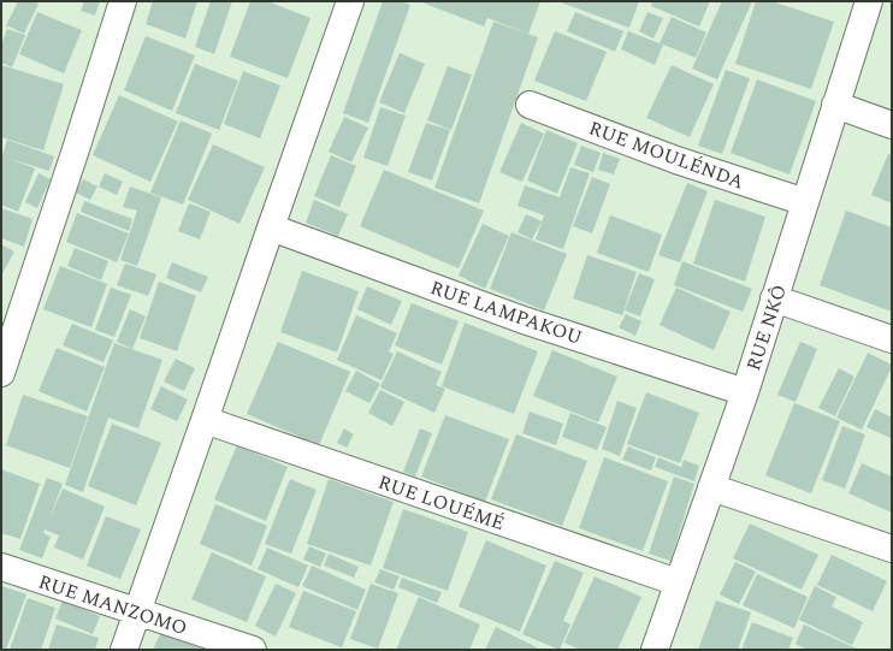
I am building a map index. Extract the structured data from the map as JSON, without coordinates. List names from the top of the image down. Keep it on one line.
{"streets":{"street":["RUE MOULÉNDA","RUE LAMPAKOU","RUE NKÔ","RUE LOUÉMÉ","RUE MANZOMO"]},"crossings":[["RUE MOULÉNDA","RUE NKÔ"],["RUE LAMPAKOU","RUE NKÔ"],["RUE NKÔ","RUE LOUÉMÉ"]]}
